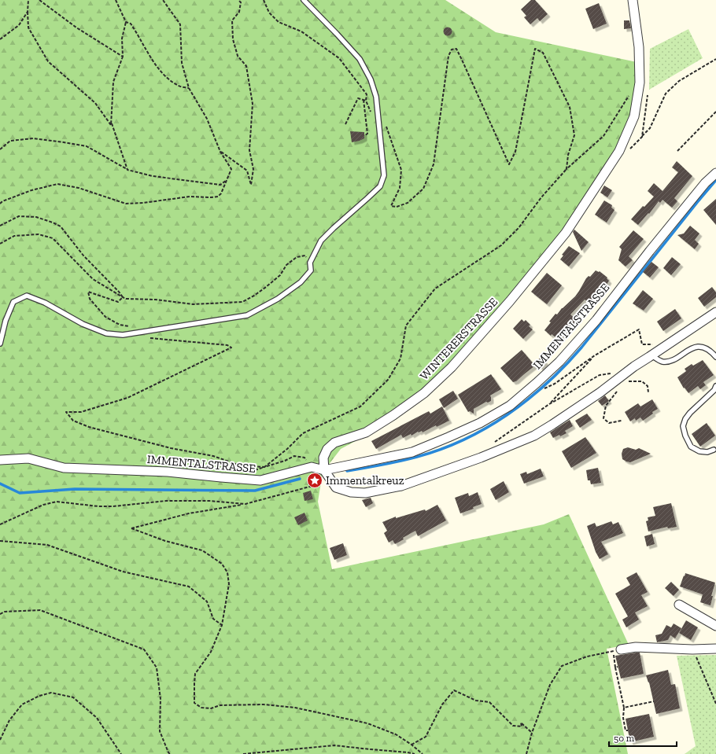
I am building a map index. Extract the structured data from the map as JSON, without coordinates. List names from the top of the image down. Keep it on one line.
{"streets":{"street":["IMMENTALSTRASSE","WINTERERSTRASSE"]},"crossings":[["IMMENTALSTRASSE","WINTERERSTRASSE"]],"places":{"place":["Immentalkreuz"]},"scale_bar":"50 m"}
